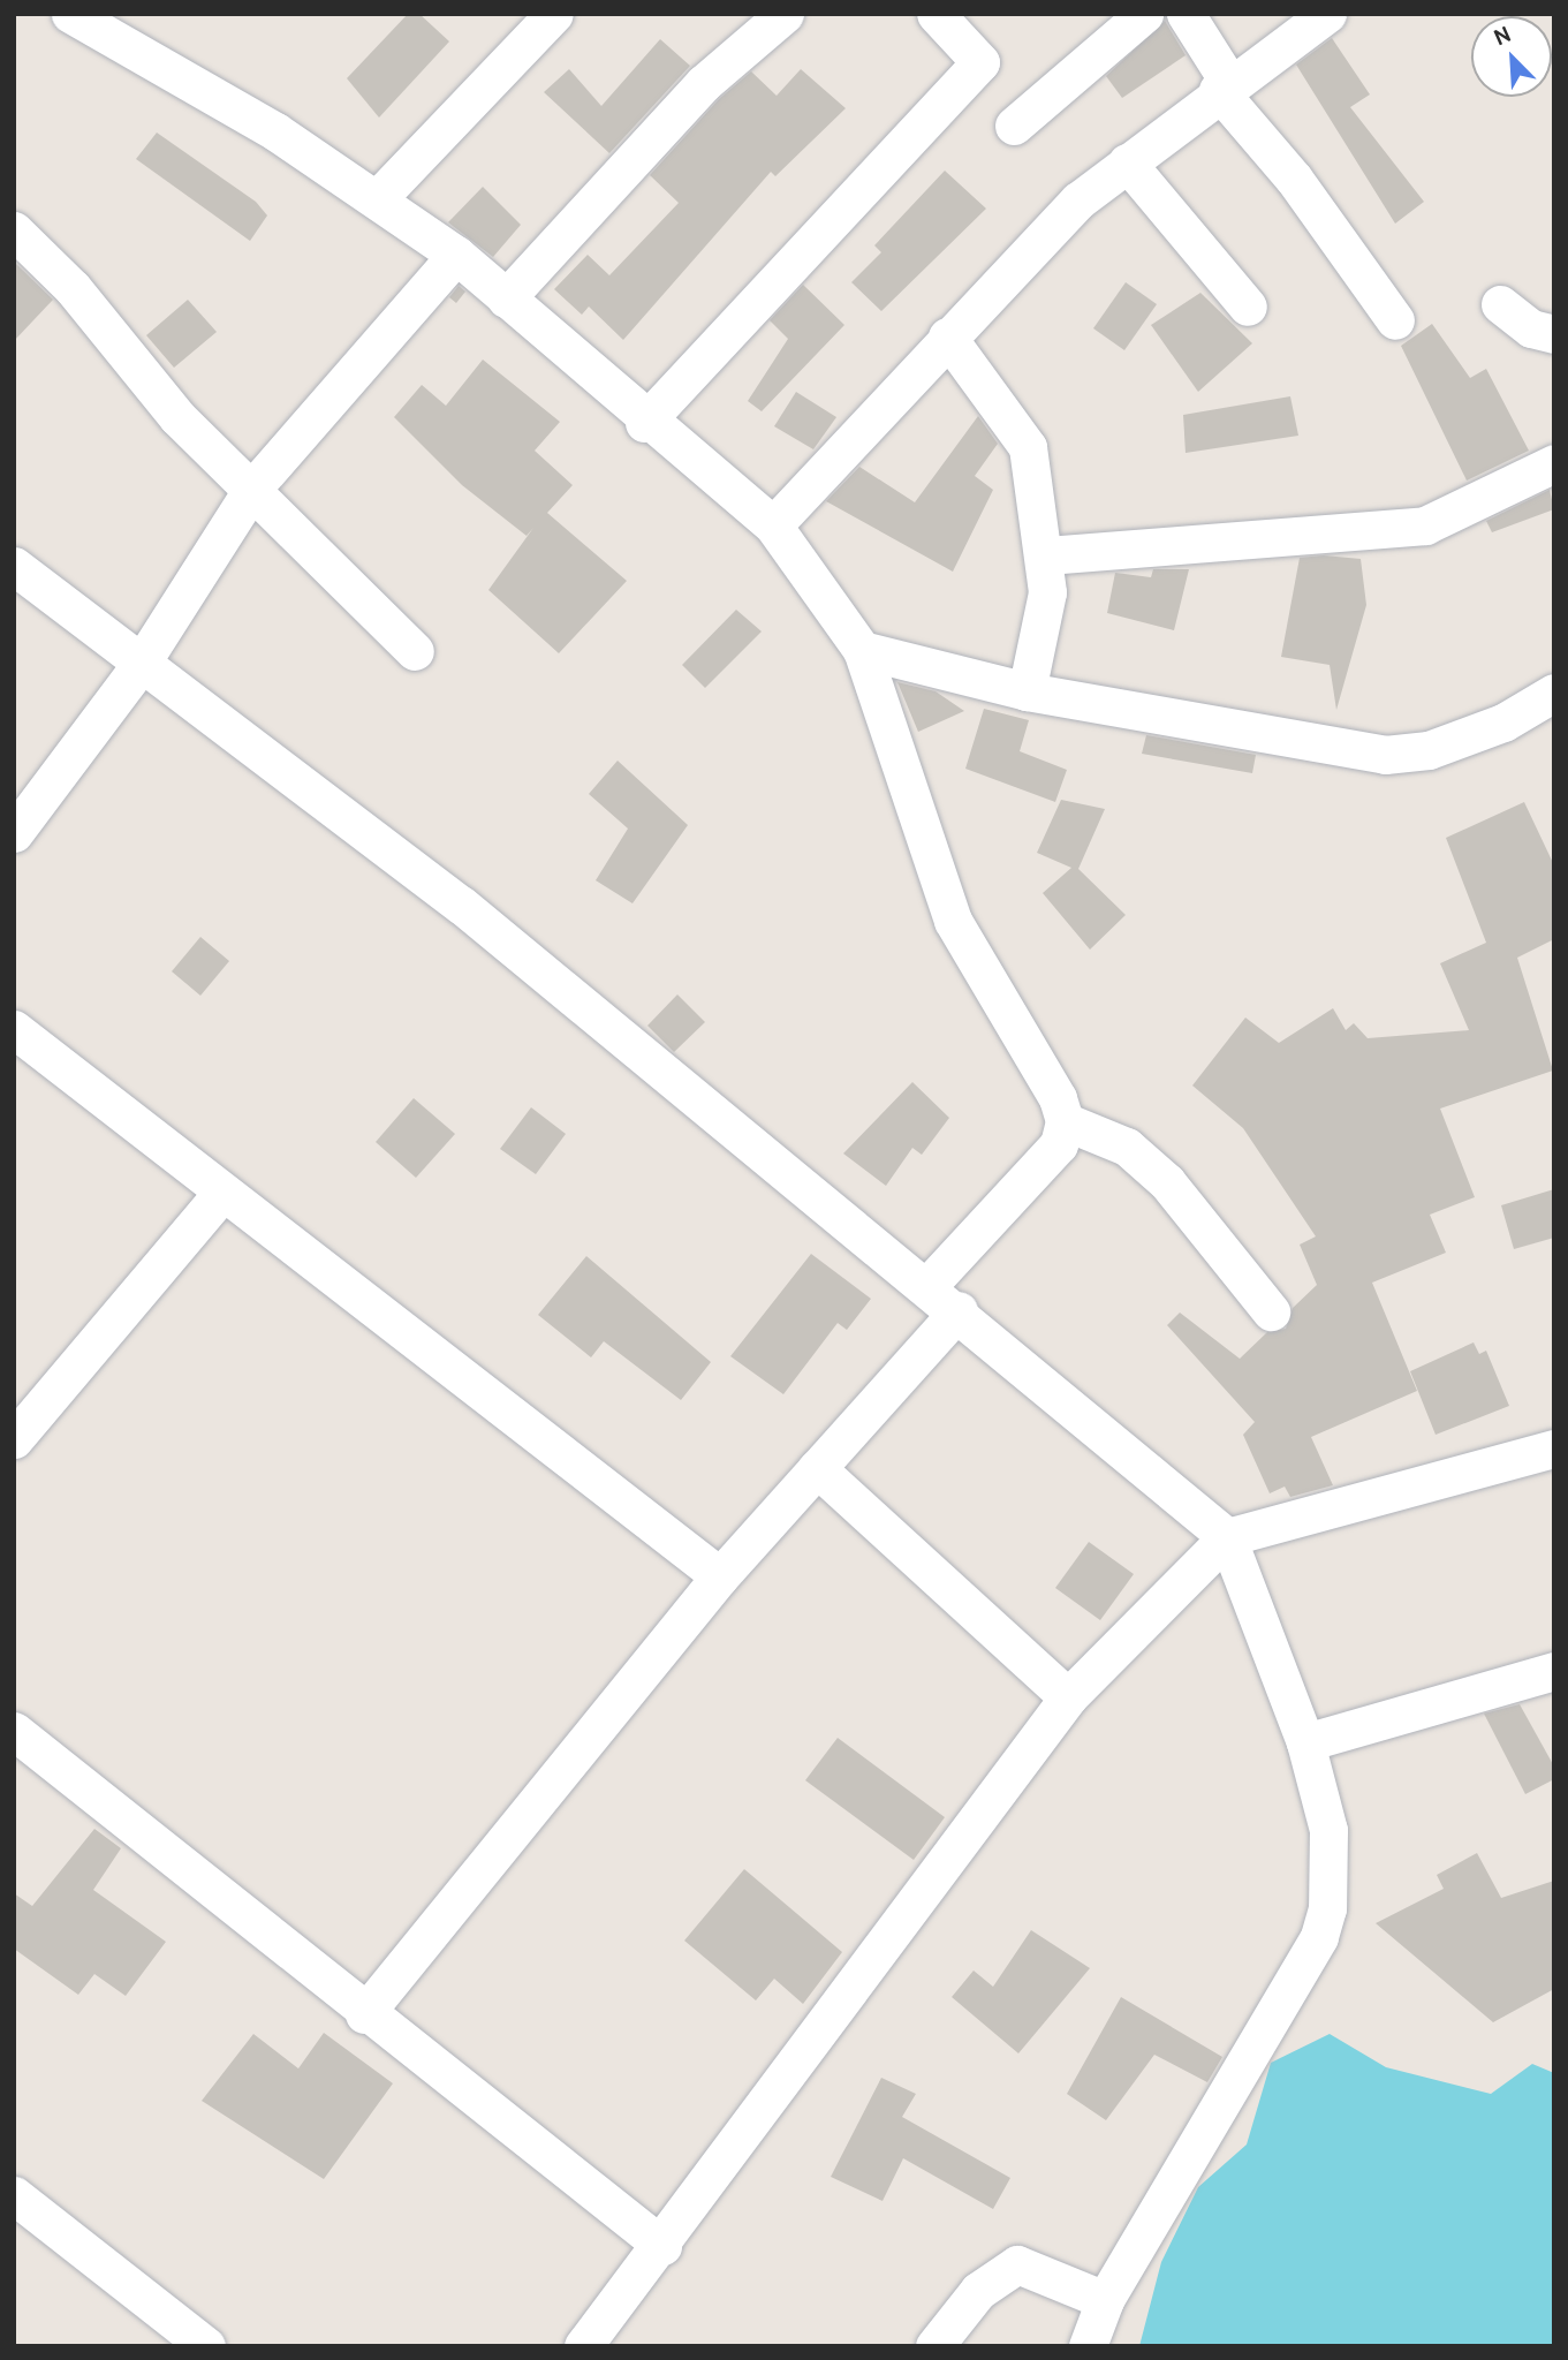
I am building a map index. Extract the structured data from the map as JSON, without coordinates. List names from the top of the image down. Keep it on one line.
{"north":"top left"}
